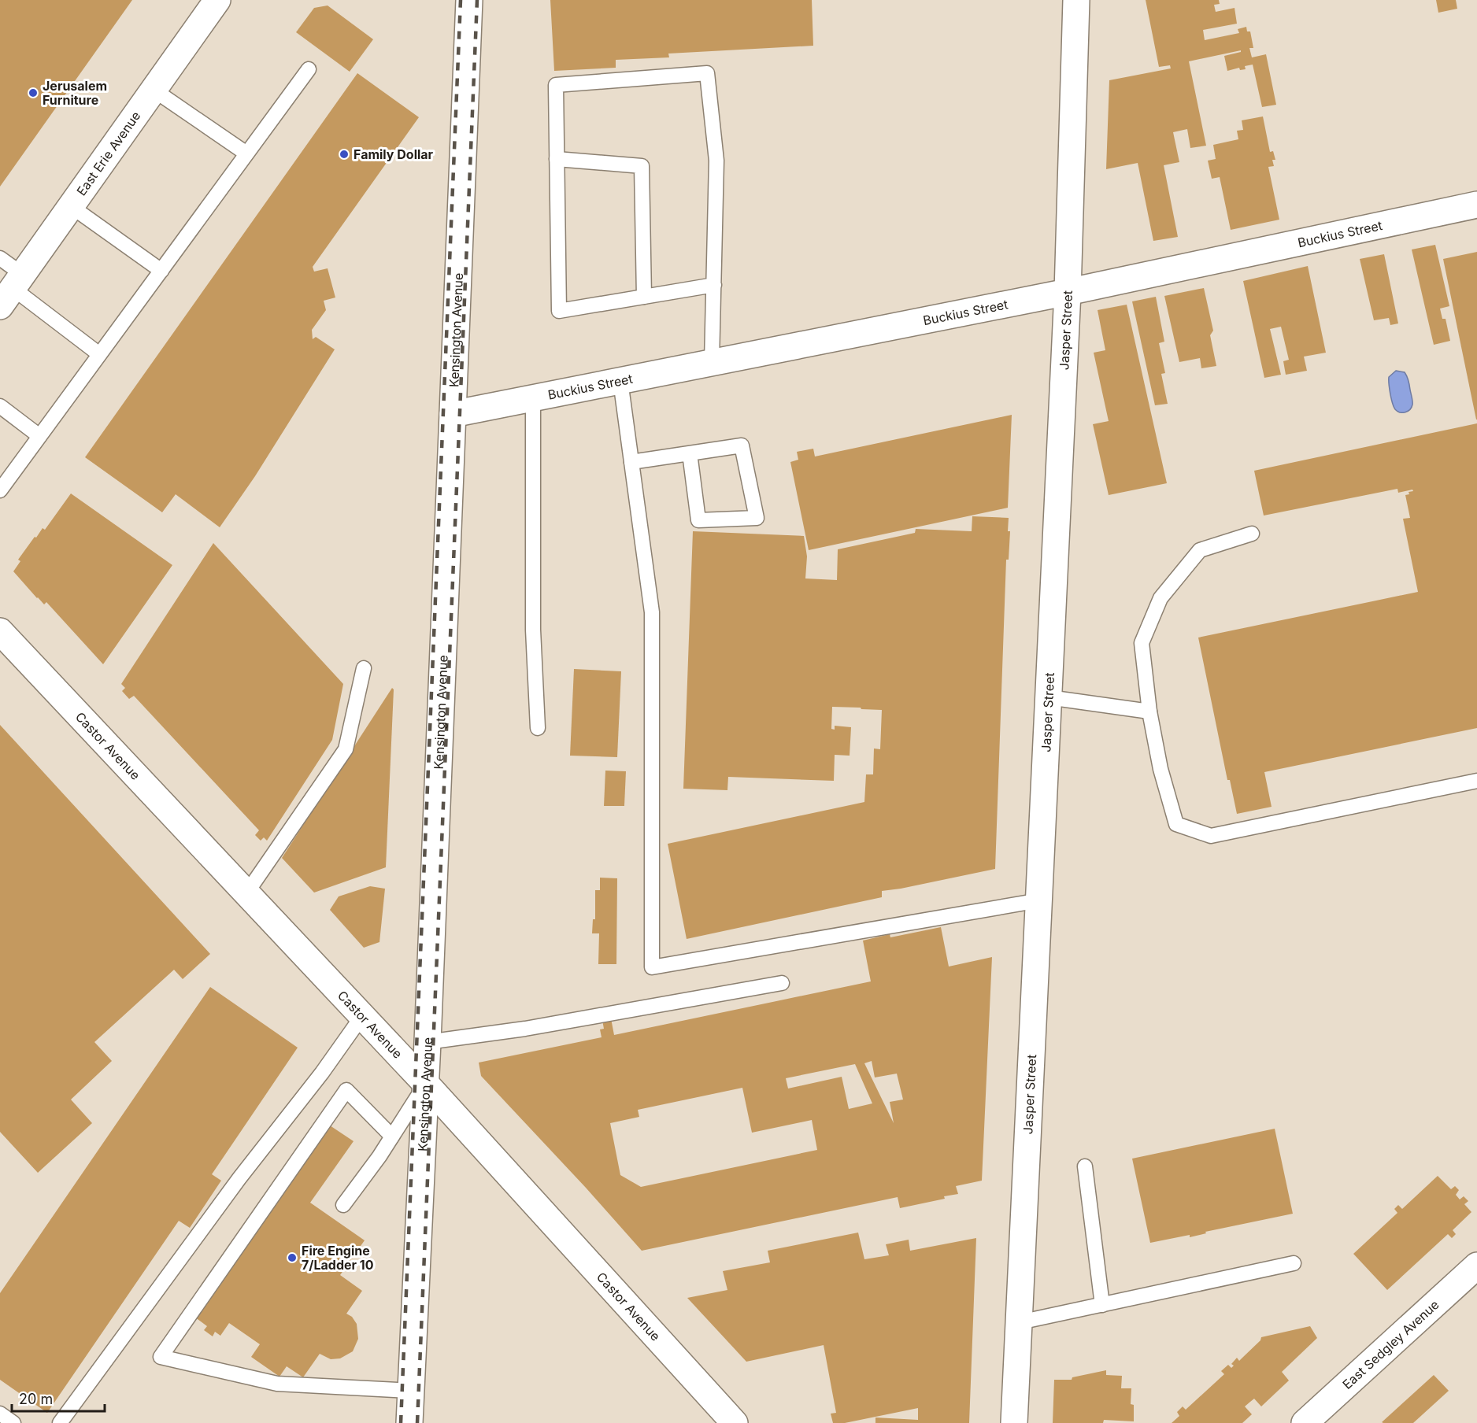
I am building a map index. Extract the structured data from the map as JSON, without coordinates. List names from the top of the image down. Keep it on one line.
{"streets":{"street":["East Erie Avenue","Buckius Street","Kensington Avenue","Jasper Street","Castor Avenue","East Sedgley Avenue"]},"crossings":[["Buckius Street","Kensington Avenue"],["Buckius Street","Jasper Street"],["Kensington Avenue","Castor Avenue"]],"places":["Jerusalem Furniture","Family Dollar","Fire Engine 7/Ladder 10"],"scale_bar":"20 m"}
